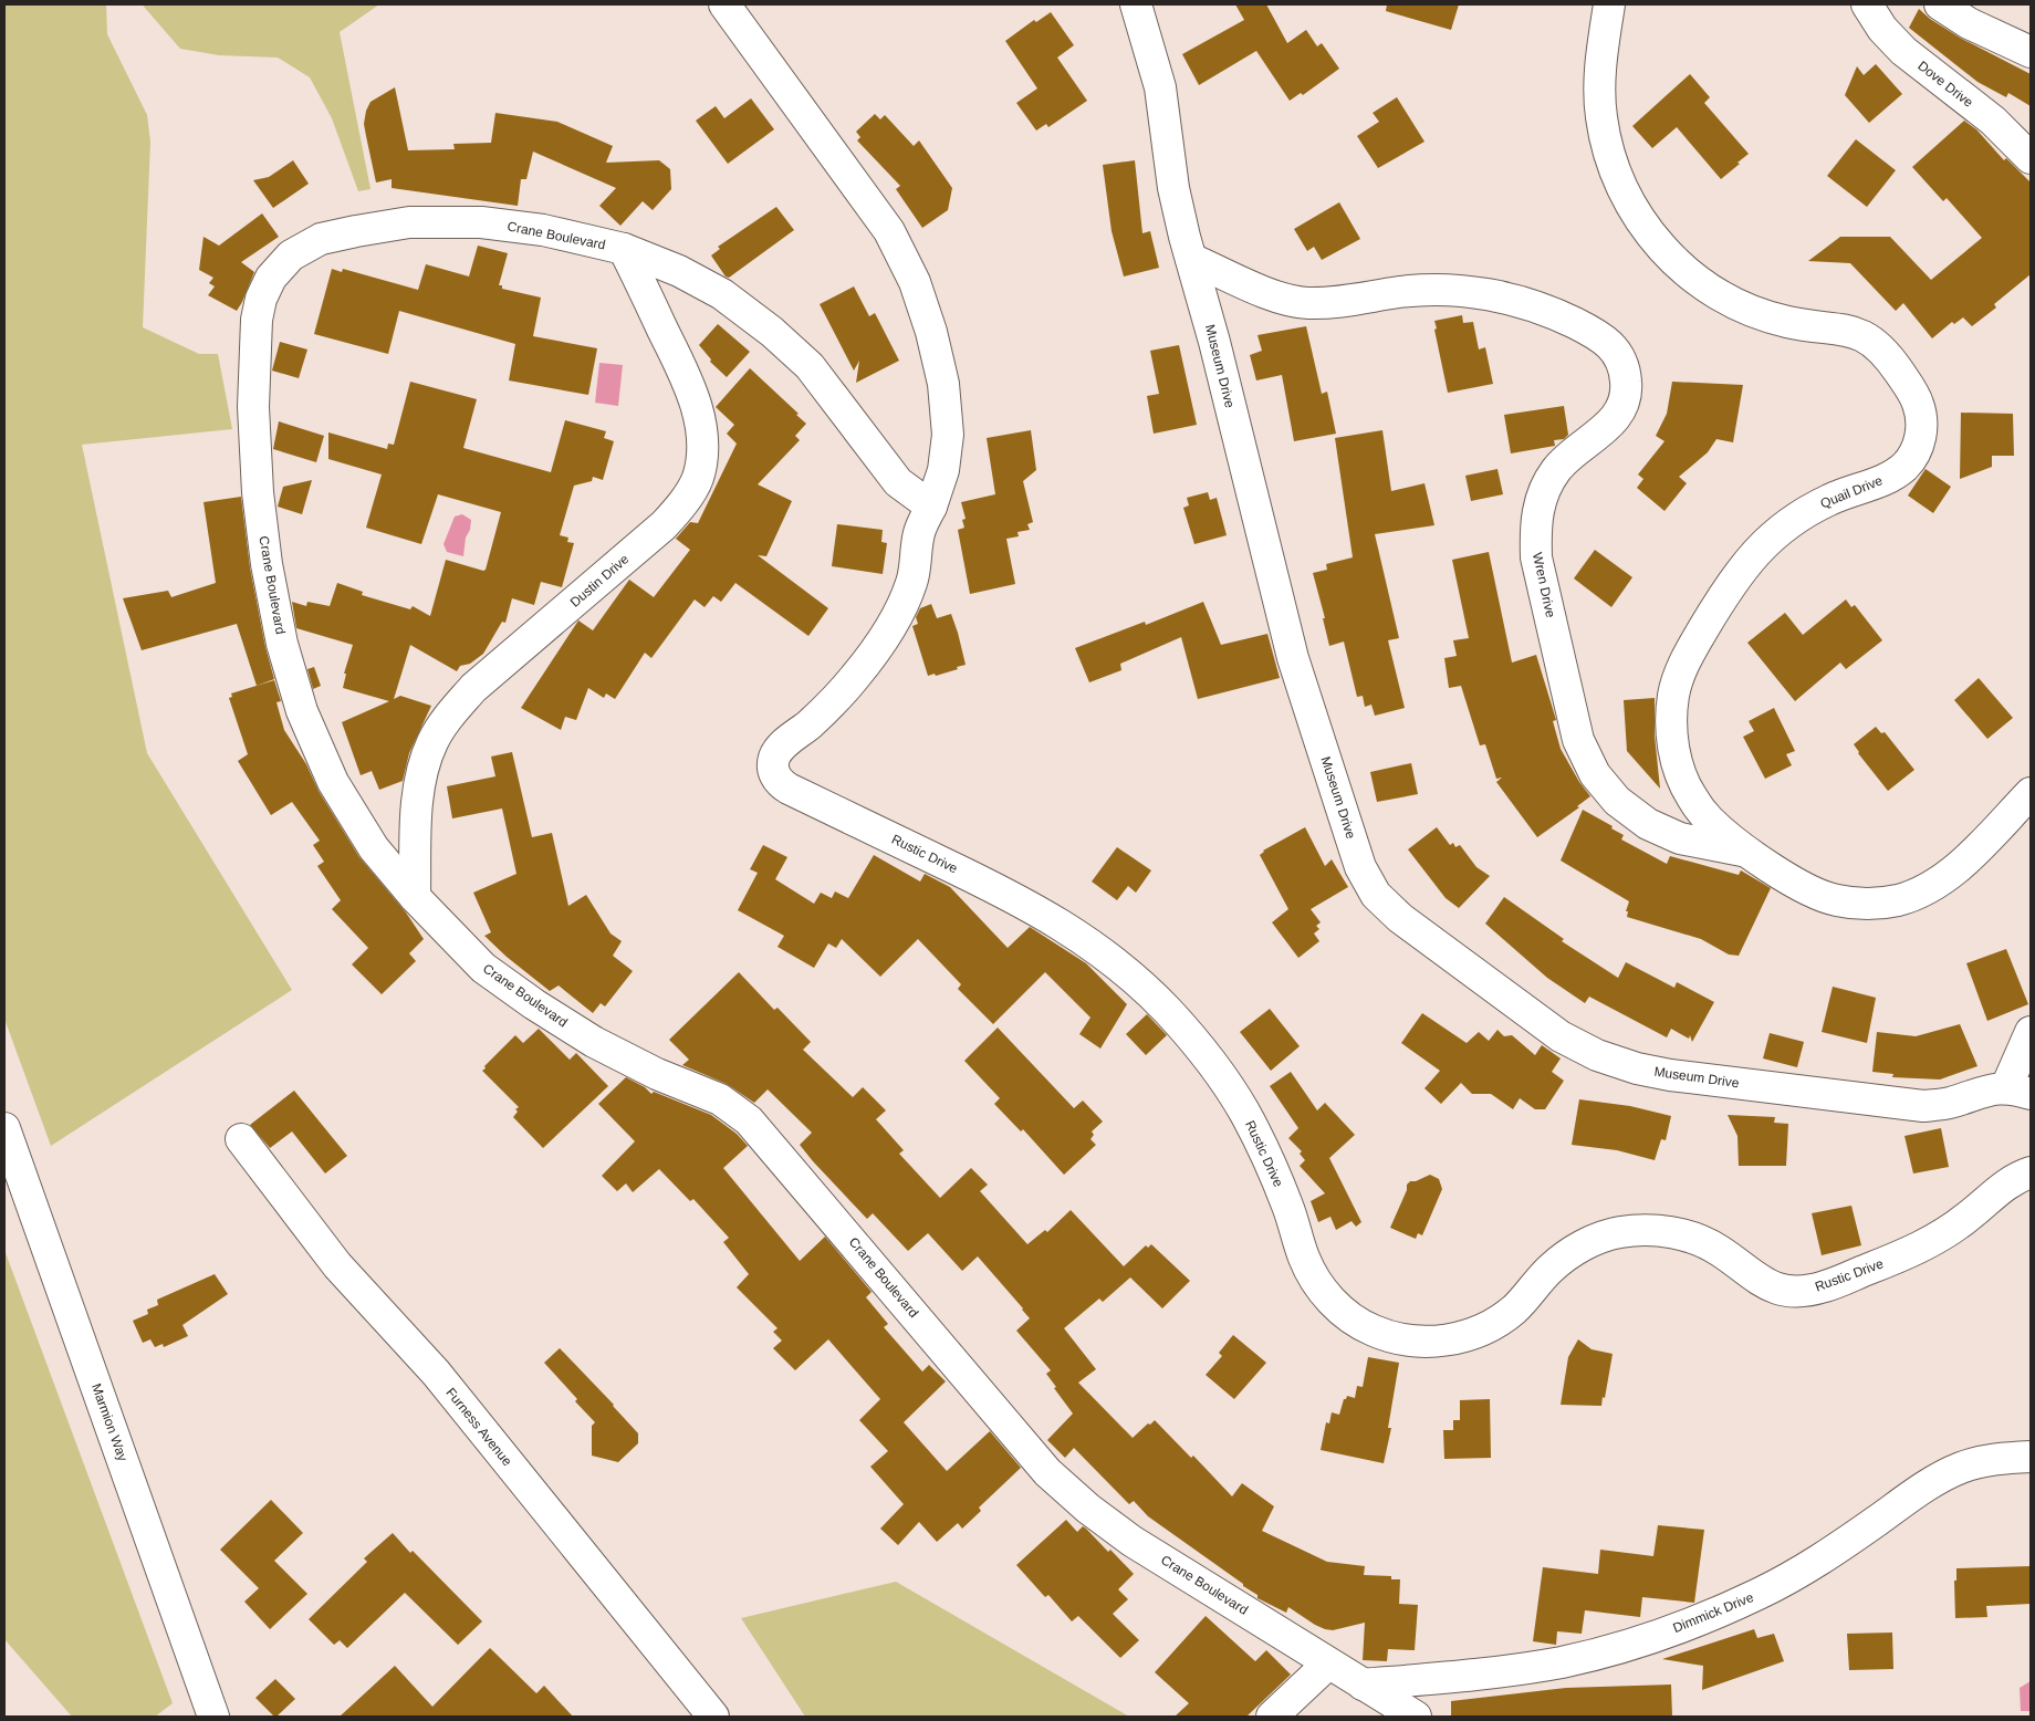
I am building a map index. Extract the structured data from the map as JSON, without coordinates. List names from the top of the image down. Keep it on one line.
{"streets":{"street":["Dove Drive","Crane Boulevard","Museum Drive","Quail Drive","Dustin Drive","Wren Drive","Rustic Drive","Marmion Way","Furness Avenue","Dimmick Drive"]},"crossings":[["Crane Boulevard","Dustin Drive"],["Crane Boulevard","Rustic Drive"],["Crane Boulevard","Dimmick Drive"],["Museum Drive","Wren Drive"],["Quail Drive","Wren Drive"]]}
